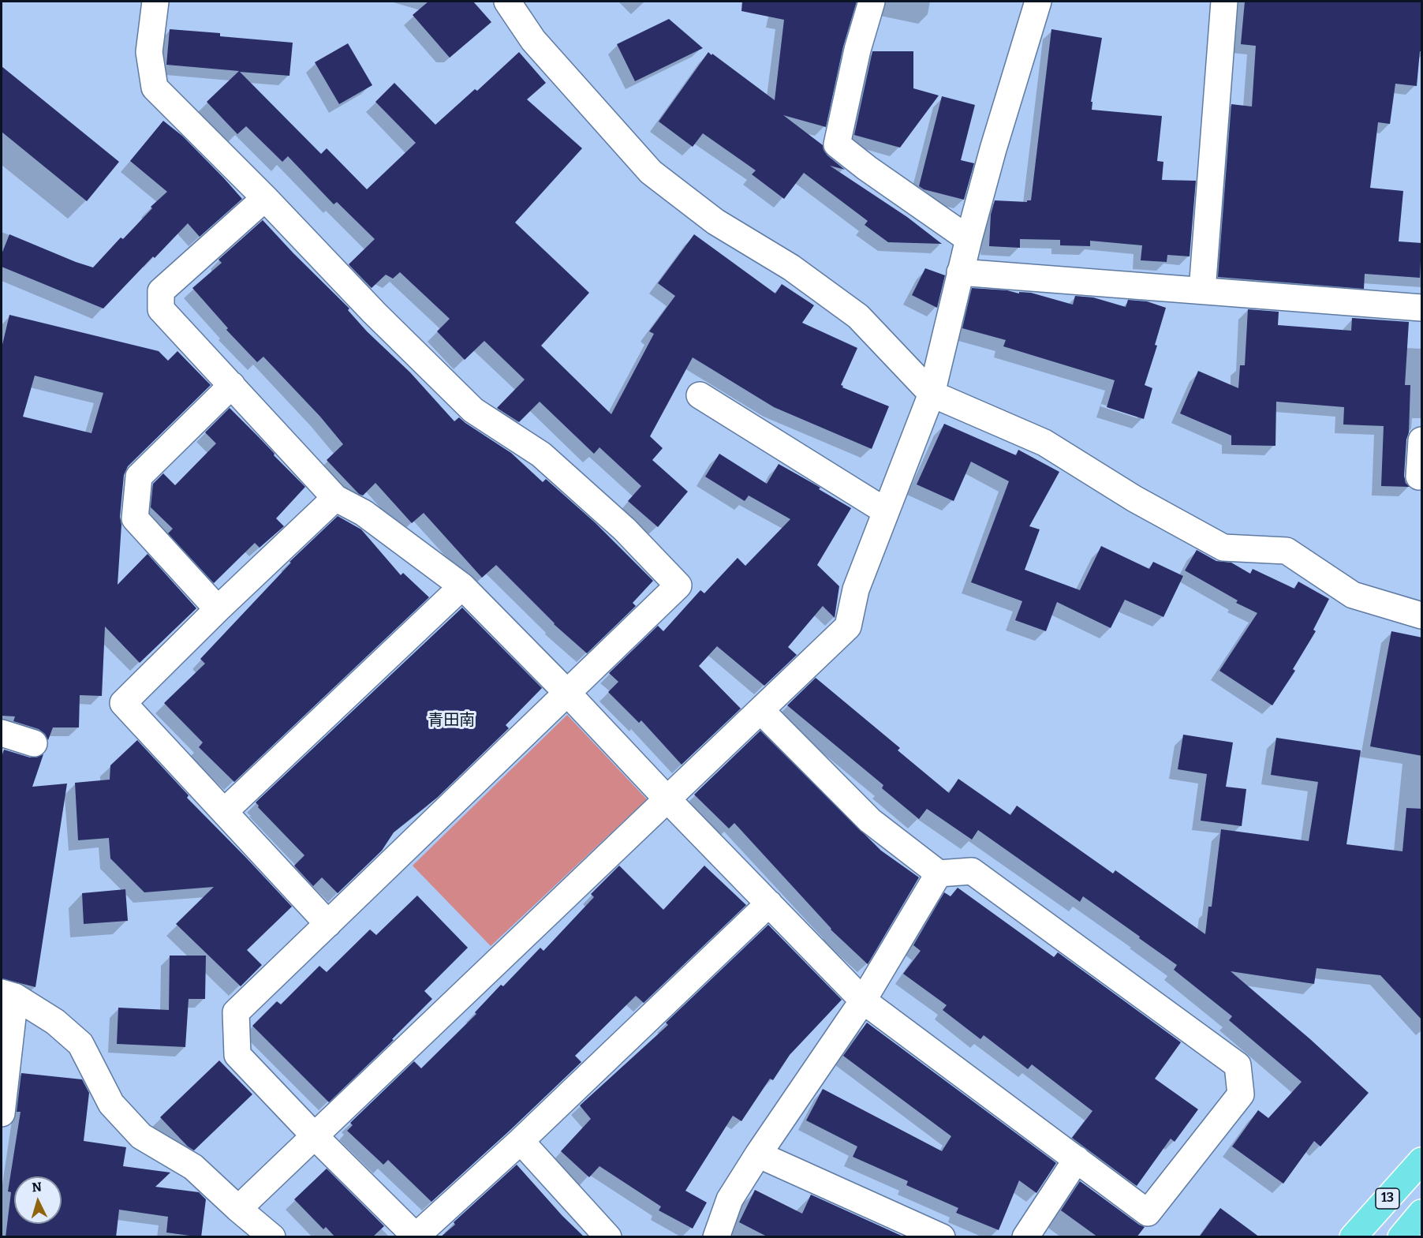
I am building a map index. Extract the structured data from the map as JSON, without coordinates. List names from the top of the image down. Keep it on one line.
{"streets":{"highway":["13"]},"districts":["青田南"],"north":"top"}
